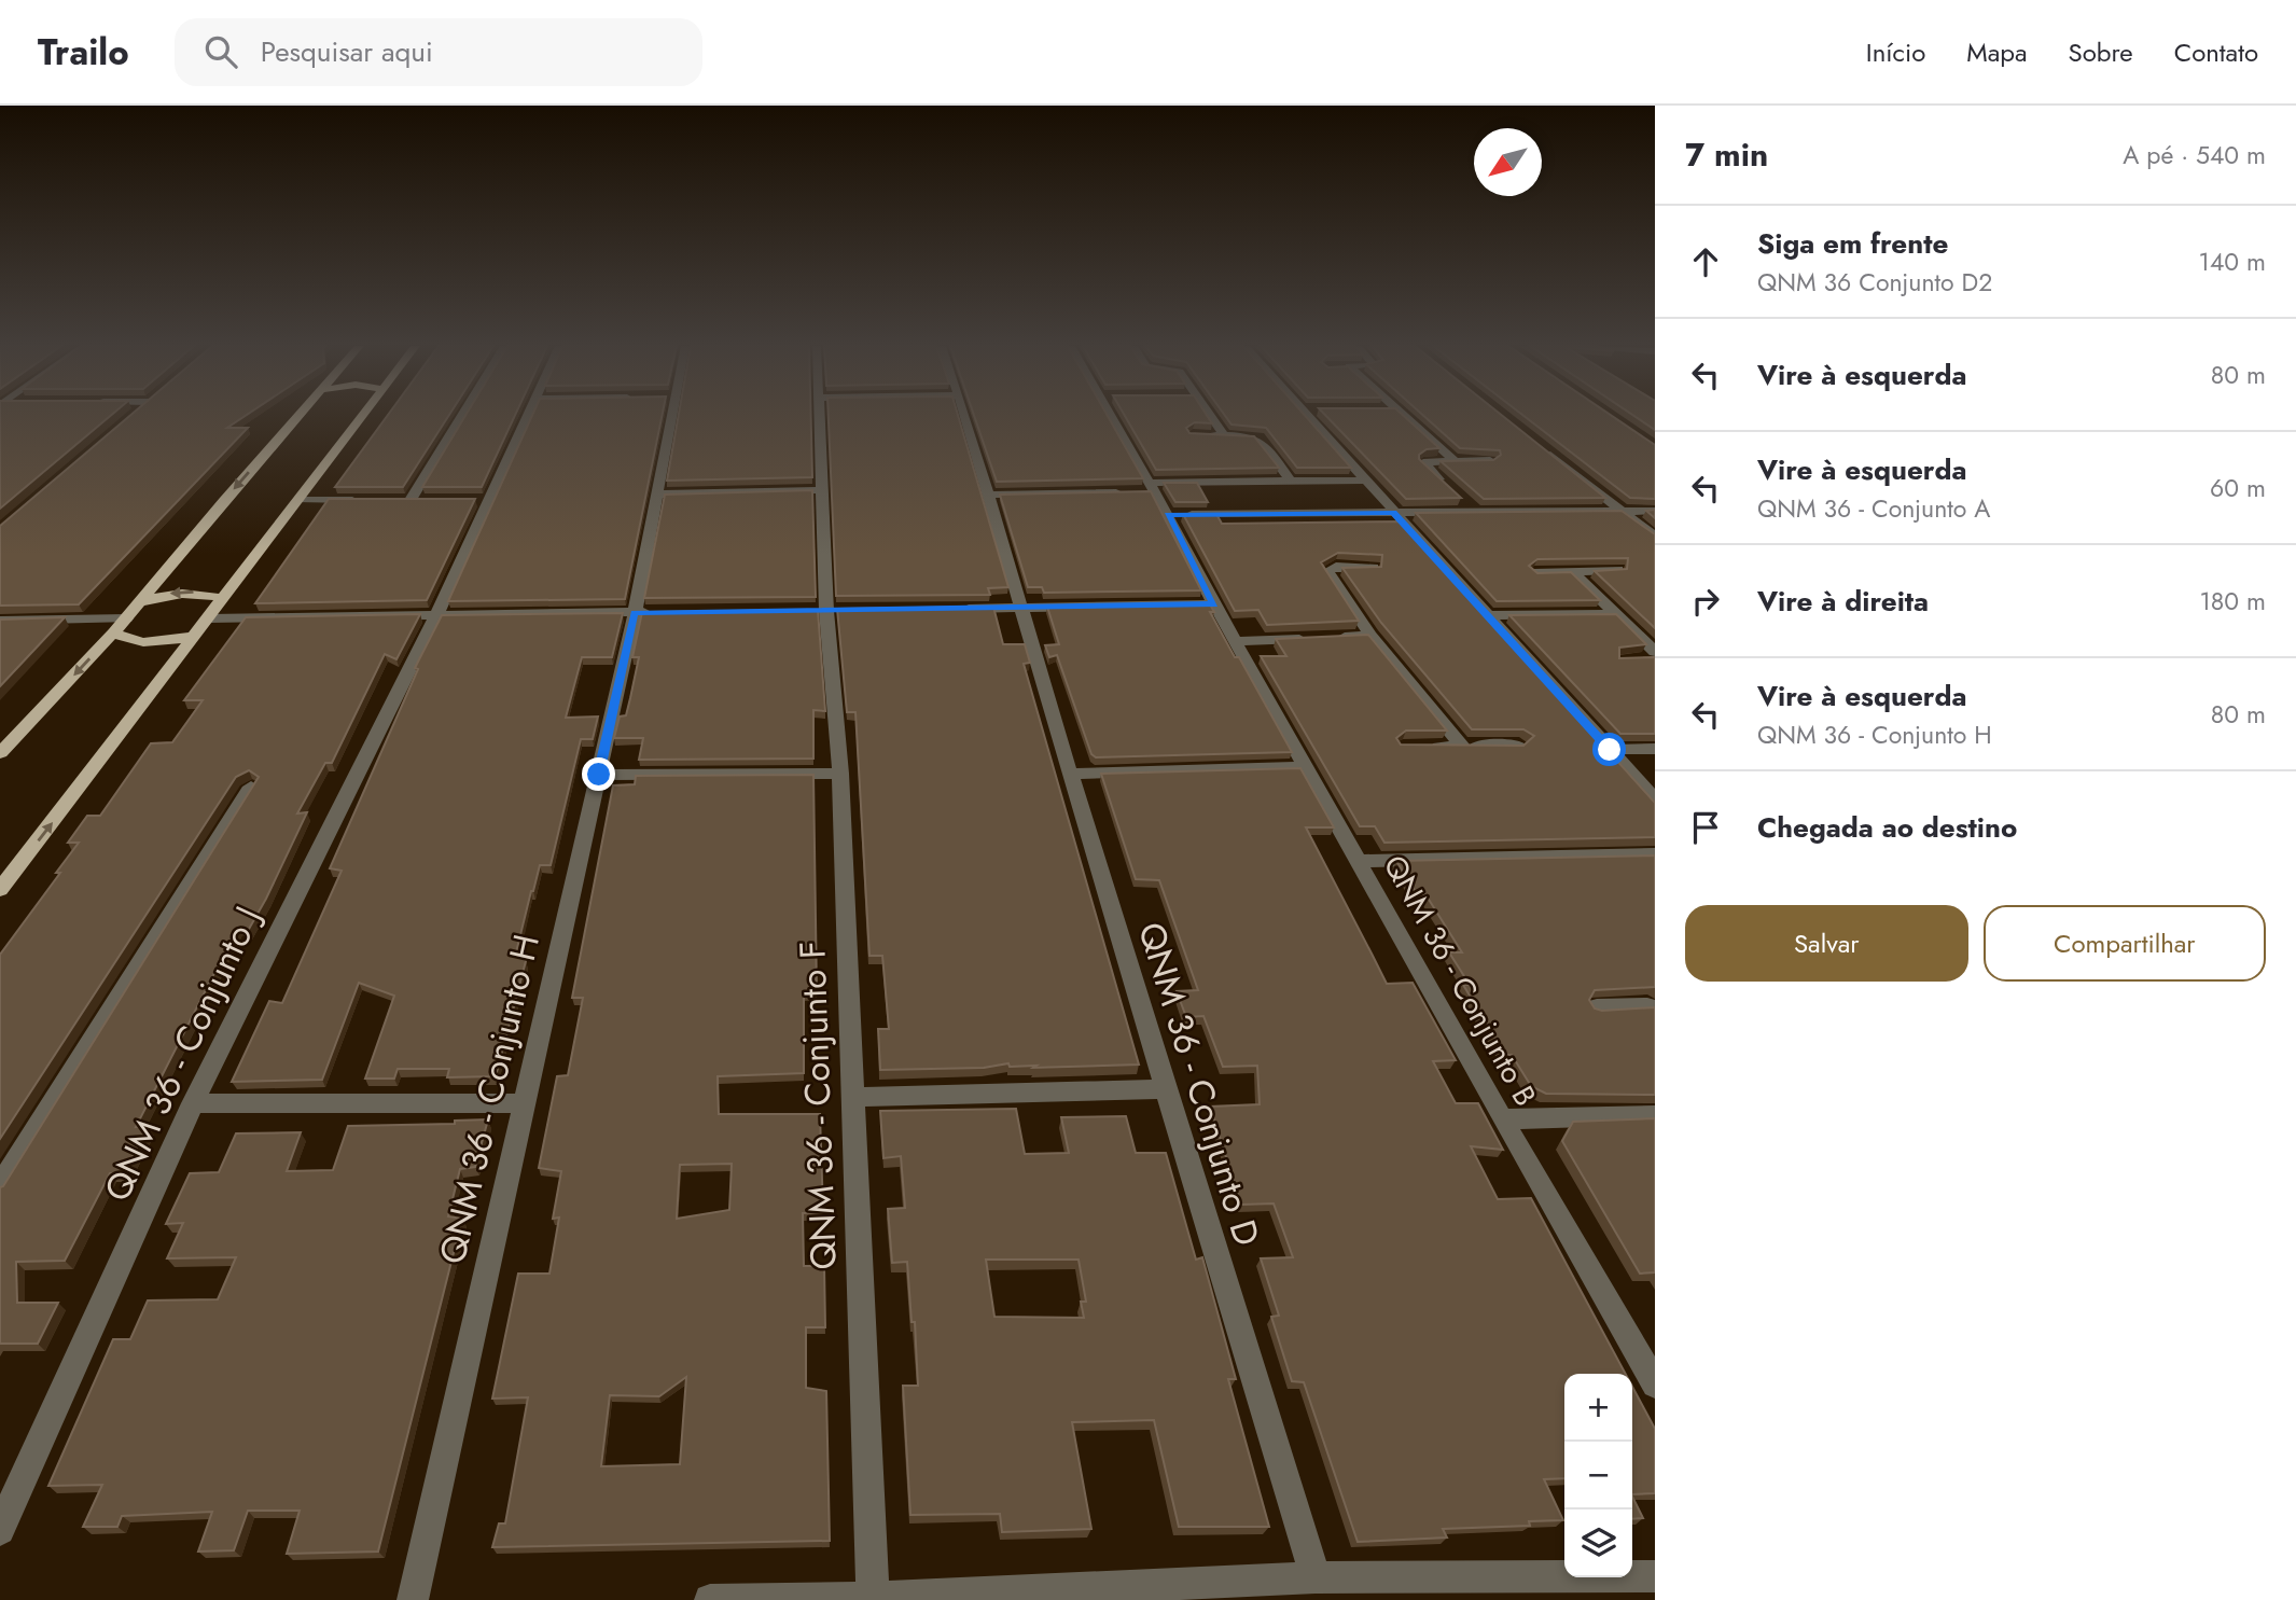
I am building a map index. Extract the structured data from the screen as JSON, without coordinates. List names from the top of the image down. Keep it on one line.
{"streets":{"street":["QNM 36 - Conjunto B","QNM 36 - Conjunto J","QNM 36 - Conjunto D","QNM 36 - Conjunto H","QNM 36 - Conjunto F"]},"north":"bottom left","page":{"header":"Trailo","search":"Pesquisar aqui","nav":["Início","Mapa","Sobre","Contato"],"heading":["7 min","A pé · 540 m"],"list":[["Siga em frente","QNM 36 Conjunto D2","140 m"],["Vire à esquerda","80 m"],["Vire à esquerda","QNM 36 - Conjunto A","60 m"],["Vire à direita","180 m"],["Vire à esquerda","QNM 36 - Conjunto H","80 m"],"Chegada ao destino"],"buttons":["Salvar","Compartilhar"],"map_buttons":["+","−"]}}
